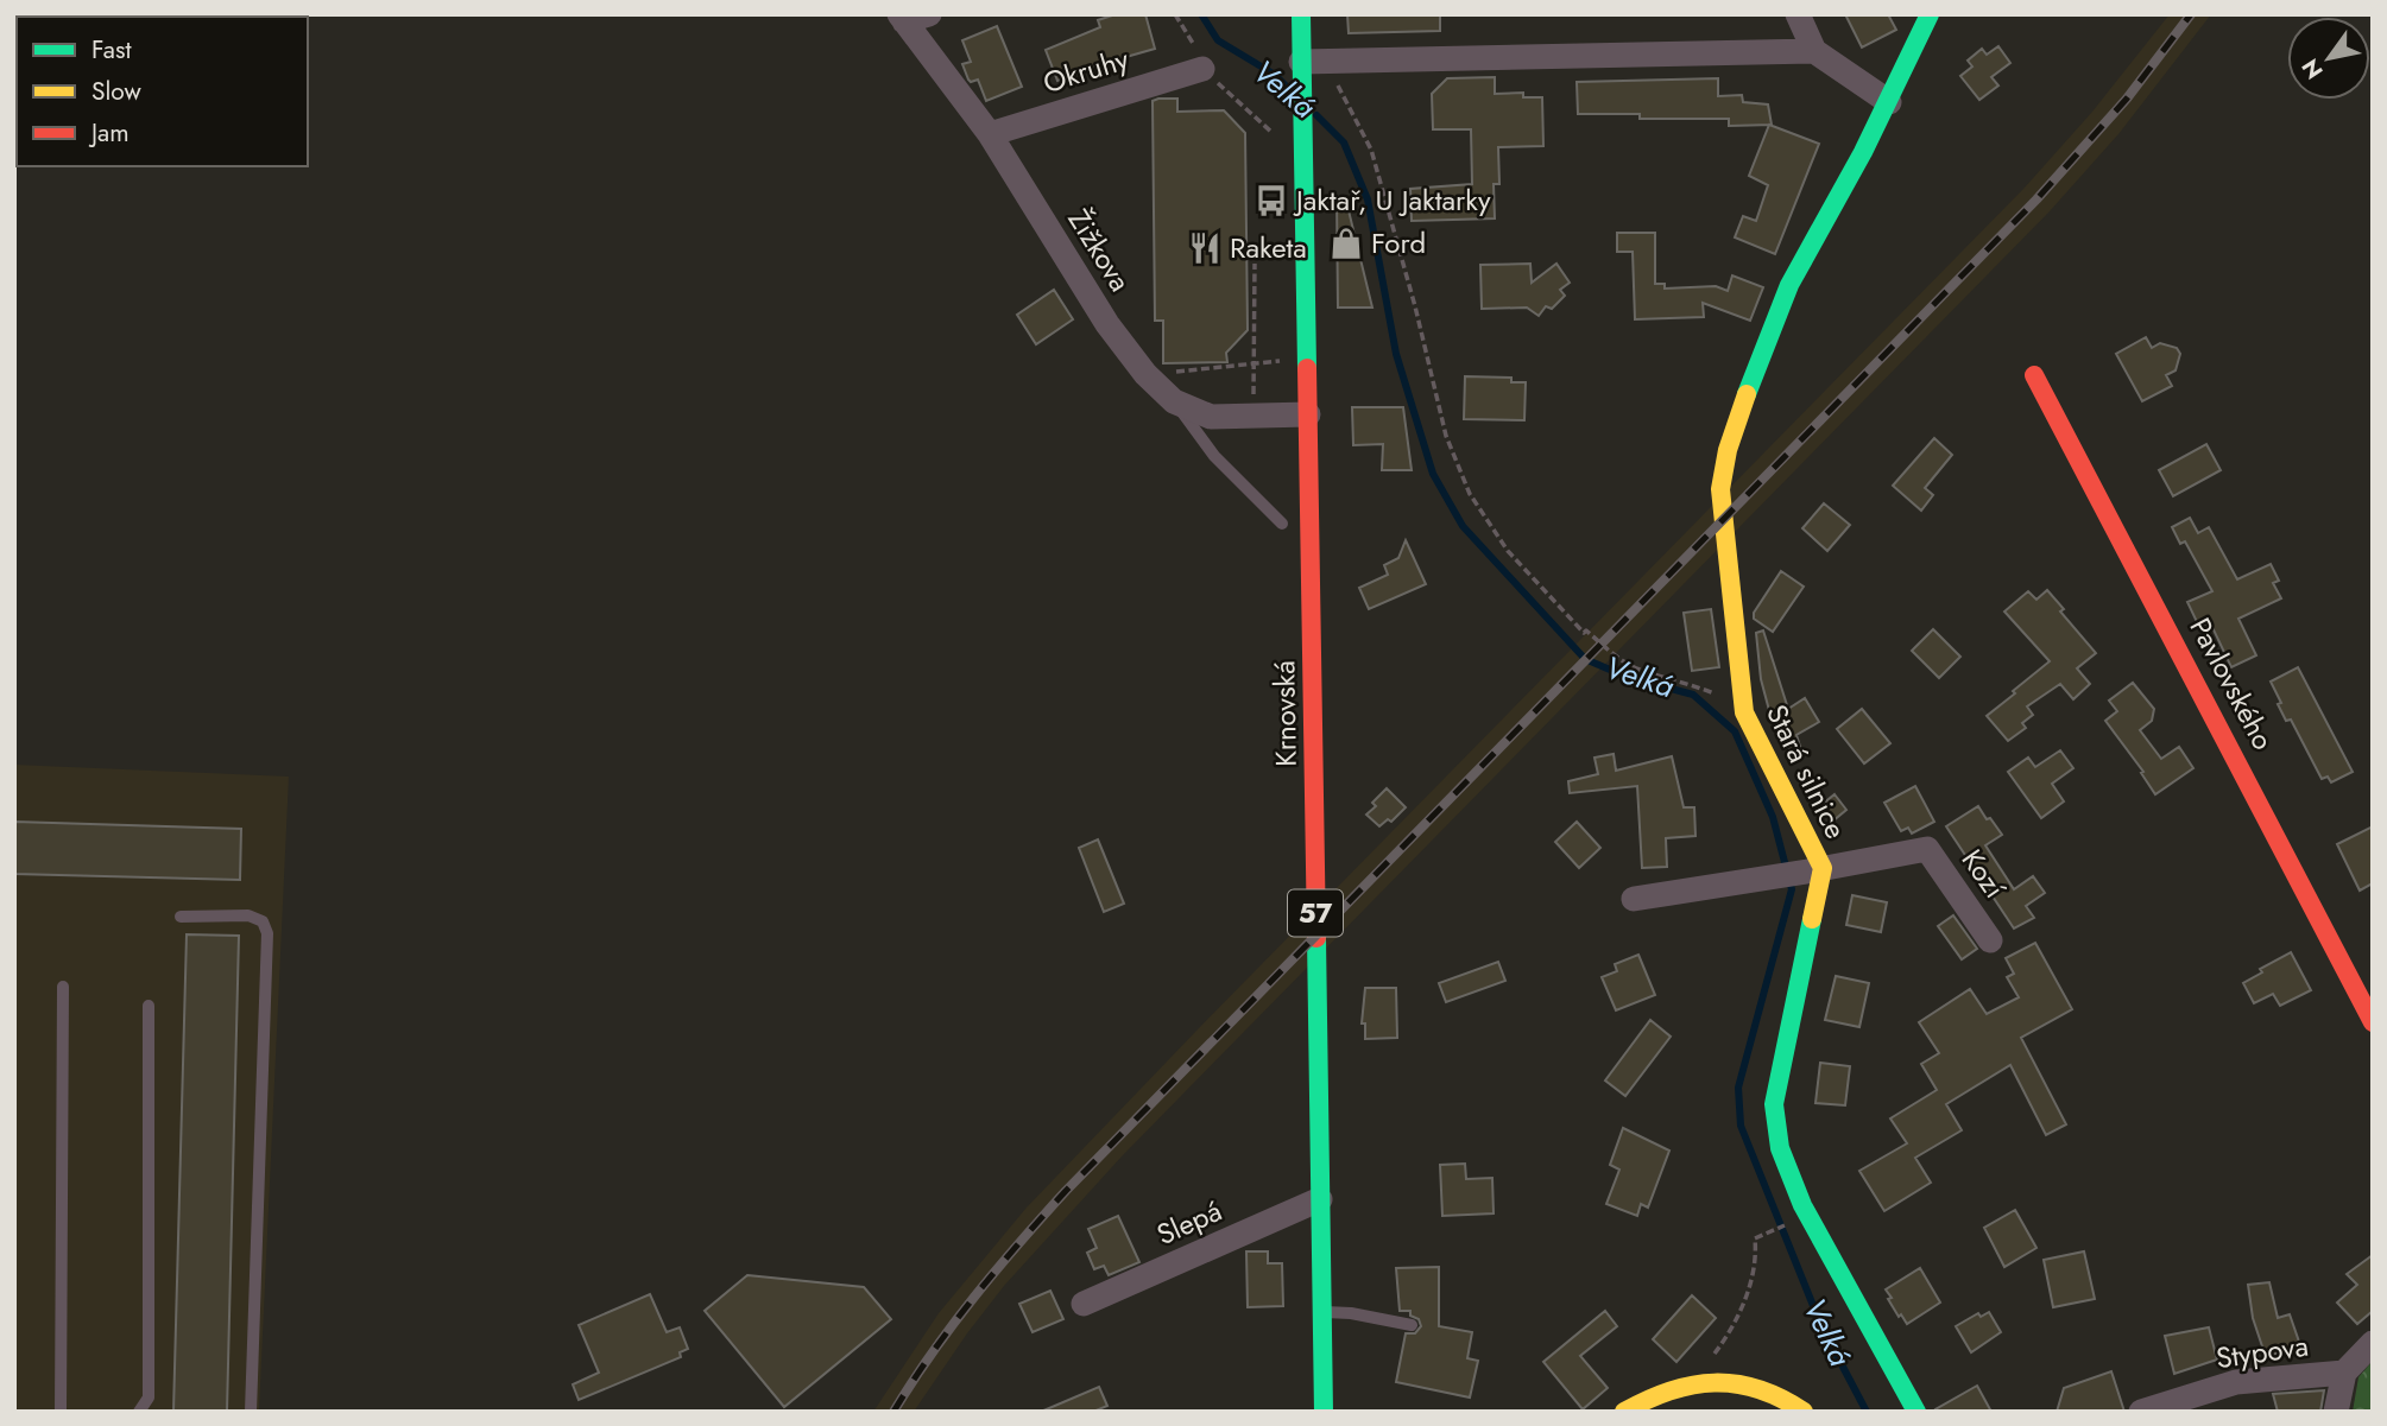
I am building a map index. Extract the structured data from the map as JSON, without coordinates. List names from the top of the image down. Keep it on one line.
{"streets":{"street":["Okruhy","Žižkova","Pavlovského","Krnovská","Stará silnice","Kozí","57","Slepá","Stypova"]},"crossings":[["Okruhy","Žižkova"],["Žižkova","Krnovská"],["Krnovská","Slepá"],["Stará silnice","Kozí"]],"water":["Velká"],"places":{"bus stop":["Jaktař, U Jaktarky"],"shop":["Ford"],"restaurant":["Raketa"]},"legend":["Fast","Slow","Jam"],"north":"bottom left"}
